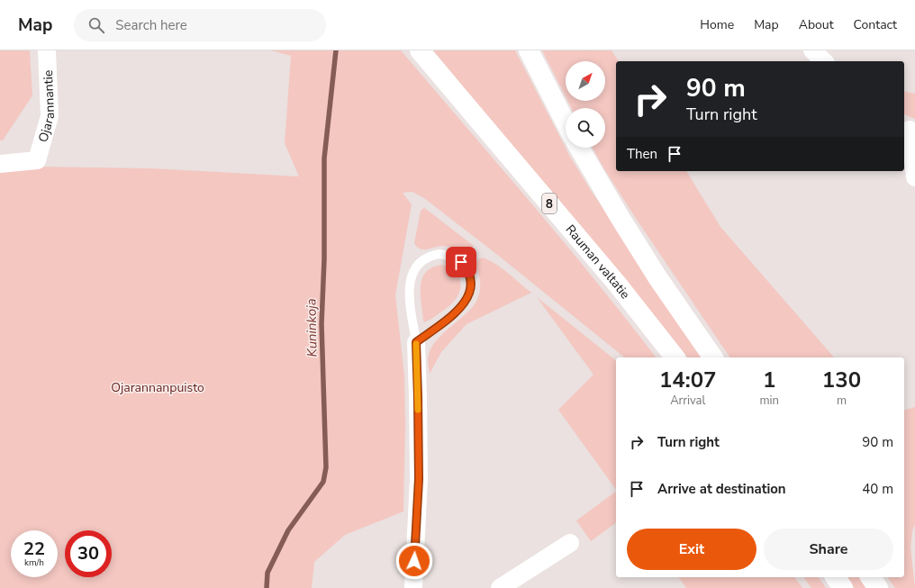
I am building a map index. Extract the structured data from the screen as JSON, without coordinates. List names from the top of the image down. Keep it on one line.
{"streets":{"highway":["8","Rauman valtatie"],"street":["Ojarannantie"]},"water":["Kuninkoja"],"parks":["Ojarannanpuisto"],"north":"top right","page":{"header":"Map","search":"Search here","nav":["Home","Map","About","Contact"],"turn":["90 m","Turn right"],"then":"Then","eta":["14:07","Arrival","1","min","130","m"],"list":[{"name":"Turn right","value":"90 m"},{"name":"Arrive at destination","value":"40 m"}],"buttons":["Exit","Share"],"speed":"22 km/h","limit":"30"}}
